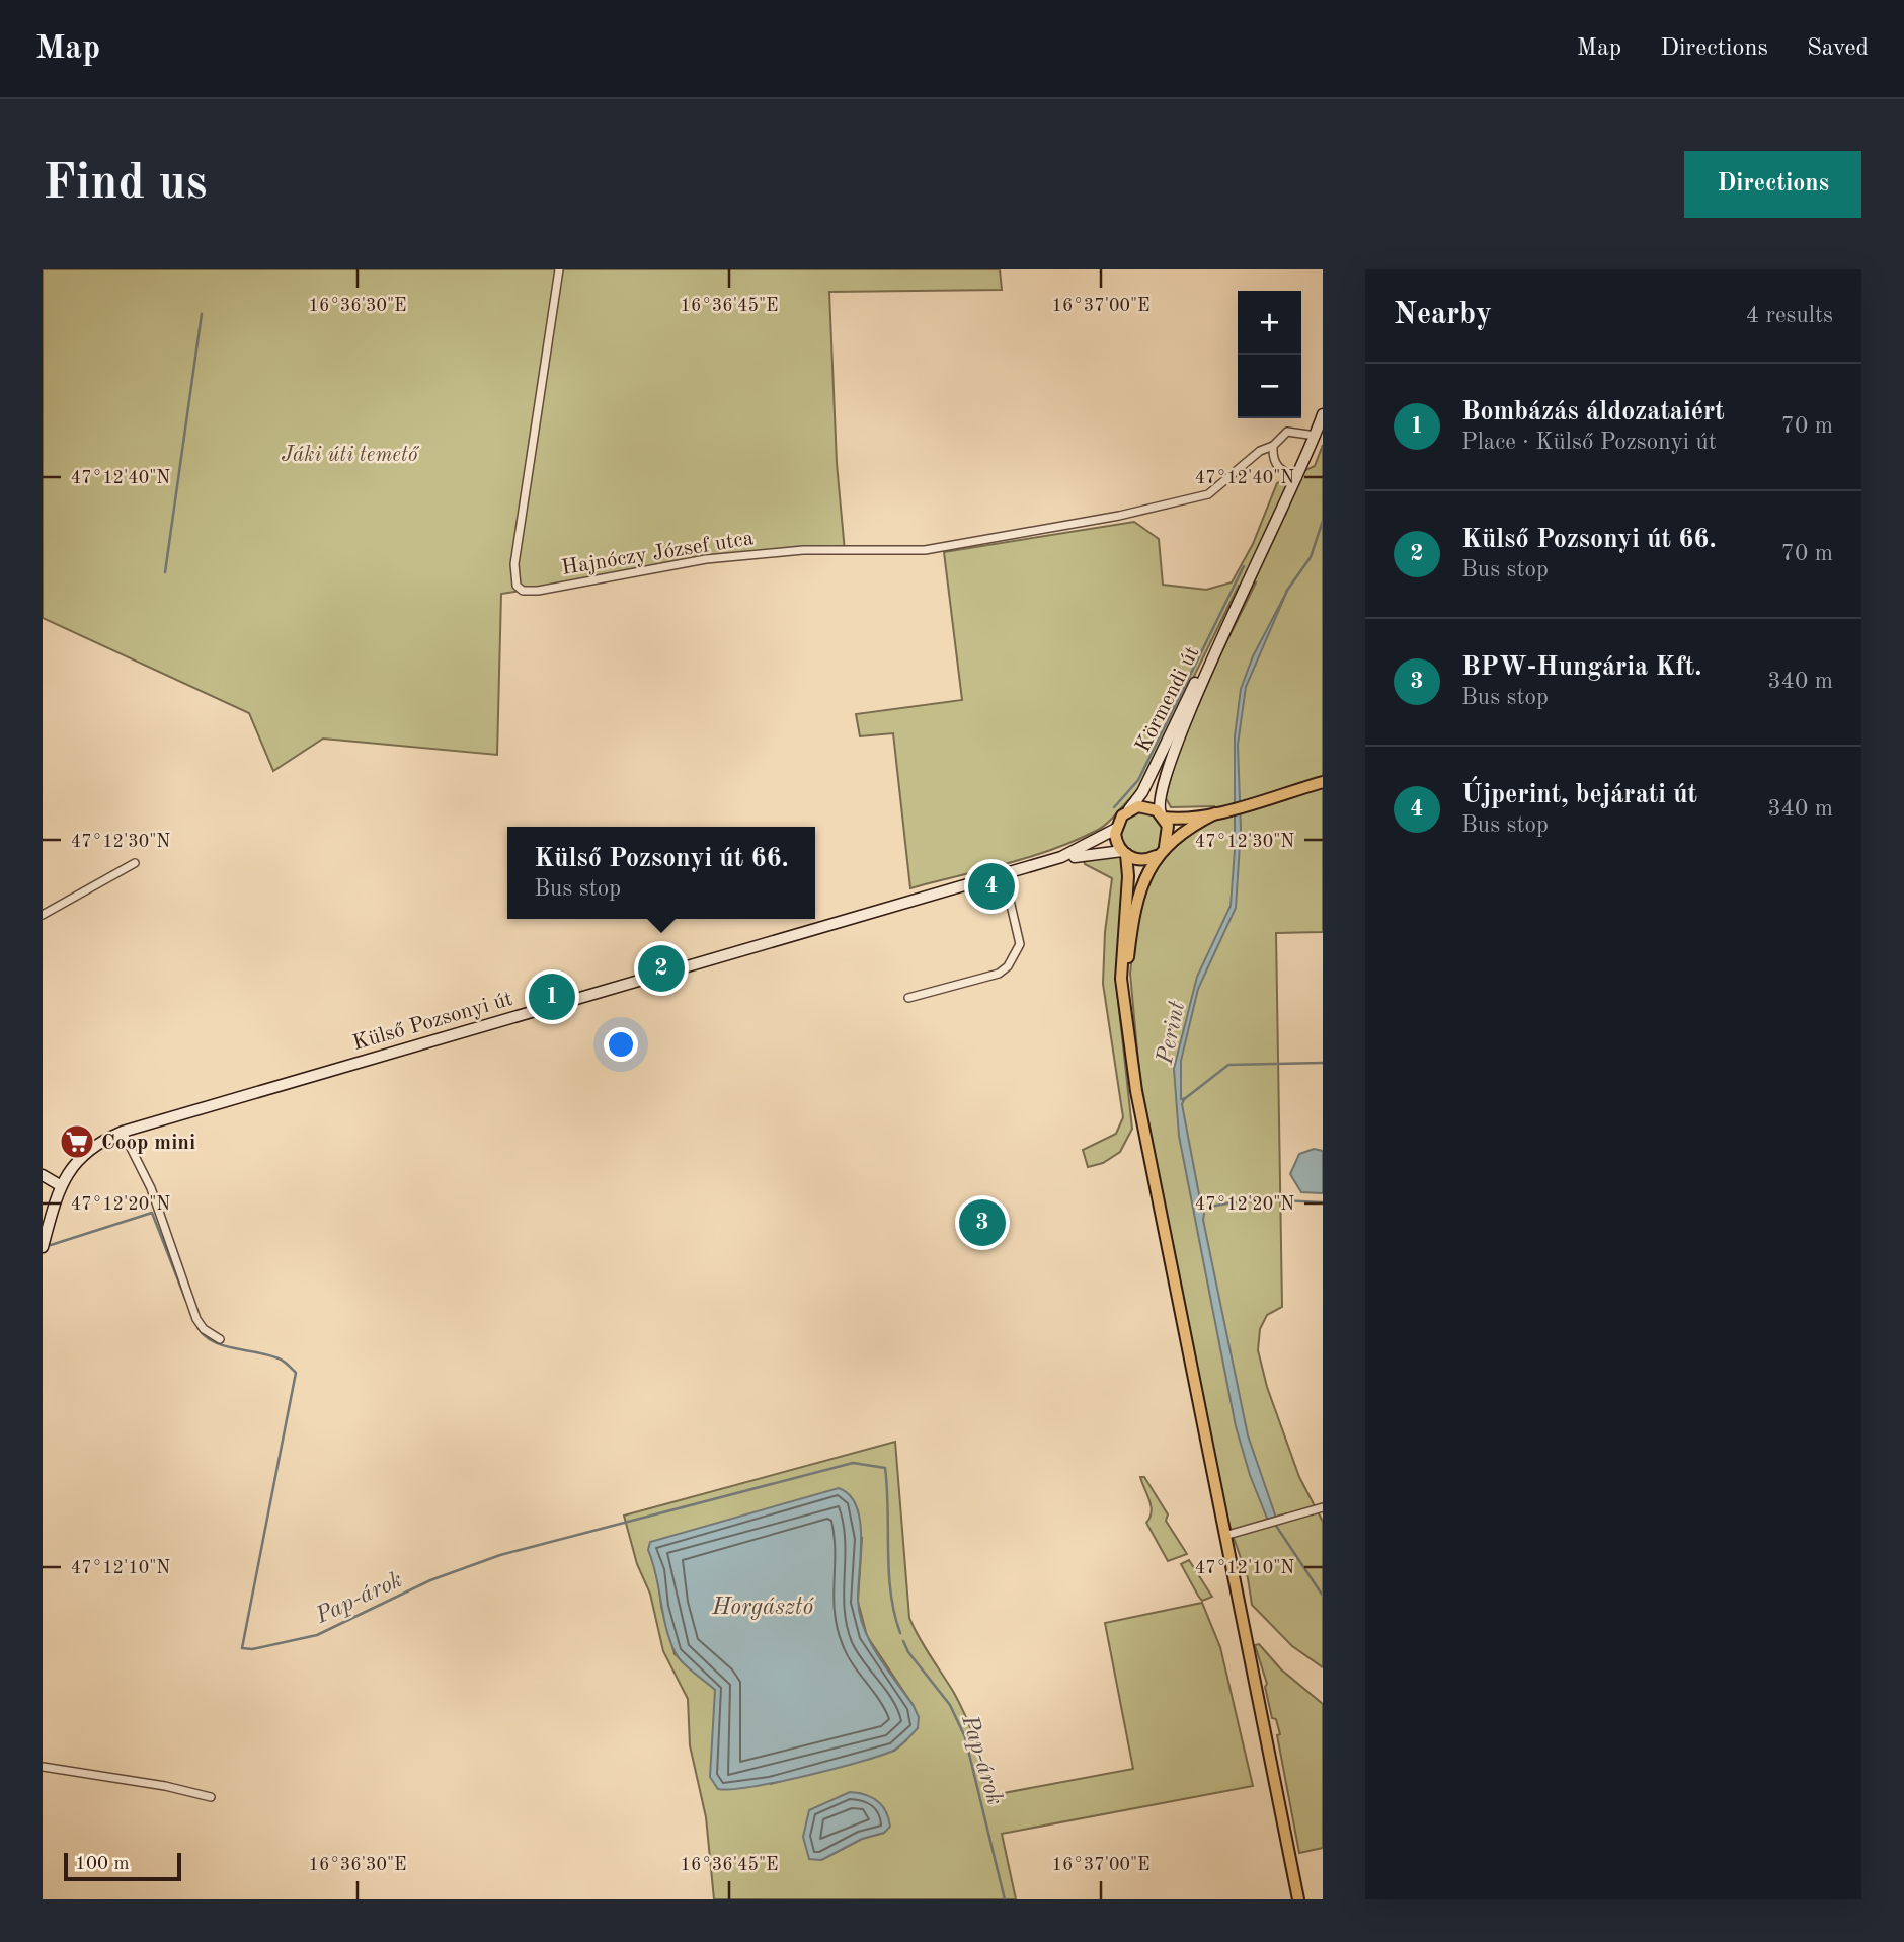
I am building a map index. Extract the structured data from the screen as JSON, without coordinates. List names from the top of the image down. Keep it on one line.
{"streets":{"main road":["Körmendi út","Külső Pozsonyi út"],"street":["Hajnóczy József utca"]},"water":["Perint","Pap-árok","Horgásztó"],"parks":["Jáki úti temető"],"places":{"supermarket":["Coop mini"]},"scale_bar":"100 m","page":{"header":"Map","nav":["Map","Directions","Saved"],"buttons":"Directions","title":"Find us","heading":["Nearby","4 results"],"map_buttons":["+","−"],"list":[{"mark":"1","name":"Bombázás áldozataiért","note":"Place · Külső Pozsonyi út","value":"70 m"},{"mark":"2","name":"Külső Pozsonyi út 66.","note":"Bus stop","value":"70 m"},{"mark":"3","name":"BPW-Hungária Kft.","note":"Bus stop","value":"340 m"},{"mark":"4","name":"Újperint, bejárati út","note":"Bus stop","value":"340 m"}],"popup":["Külső Pozsonyi út 66.","Bus stop"],"pins":["4","2","1","3"],"scale":"100 m"},"coordinates":["16°36'30\"E","16°36'45\"E","16°37'00\"E","47°12'40\"N","47°12'30\"N","47°12'20\"N","47°12'10\"N"]}
